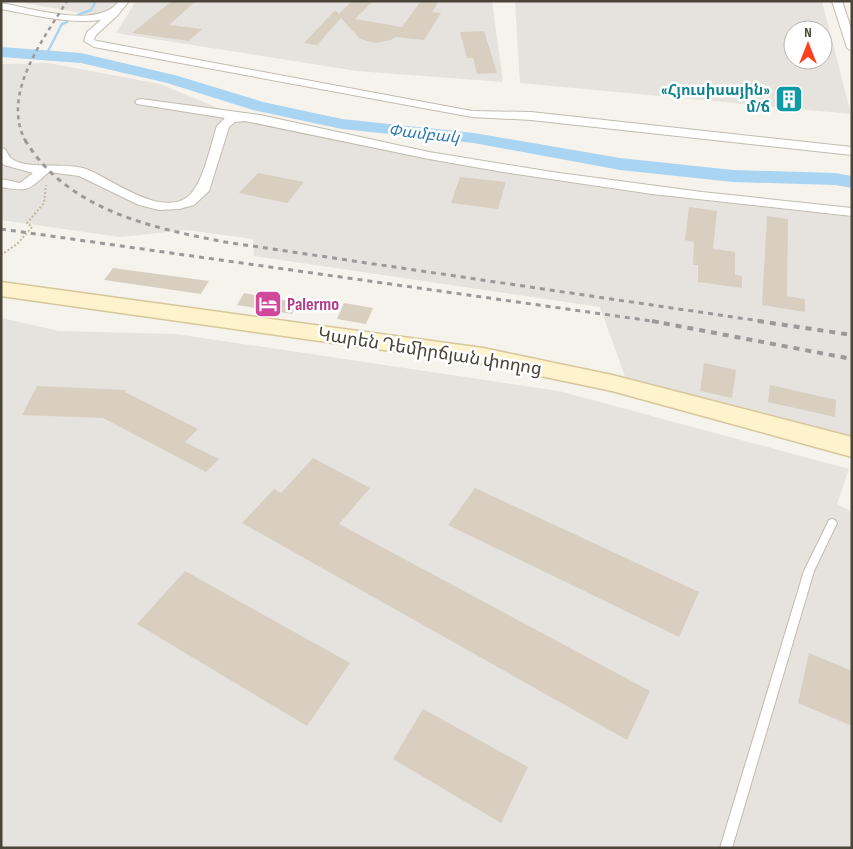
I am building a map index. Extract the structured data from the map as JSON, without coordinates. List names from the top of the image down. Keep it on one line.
{"streets":{"main road":["Կարեն Դեմիրճյան փողոց"]},"water":["Փամբակ"],"places":{"building":["«Հյուսիսային» մ/ճ"],"hotel":["Palermo"]},"north":"top"}
